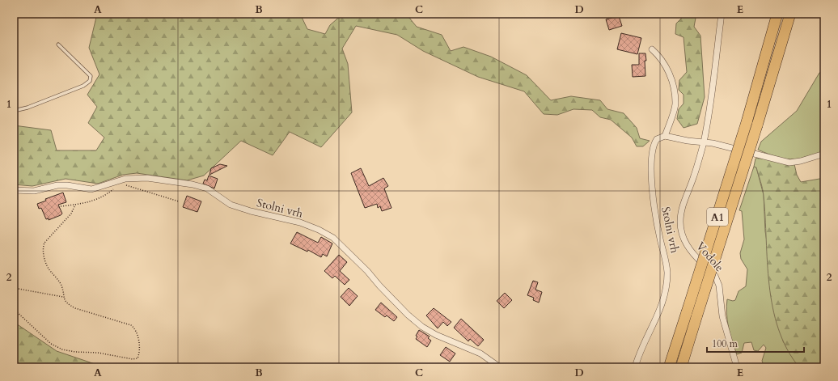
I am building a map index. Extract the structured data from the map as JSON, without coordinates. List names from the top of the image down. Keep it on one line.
{"streets":{"highway":["A1"],"street":["Stolni vrh","Vodole"]},"scale_bar":"100 m","grid":{"columns":["A","B","C","D","E"],"rows":["1","2"]}}
